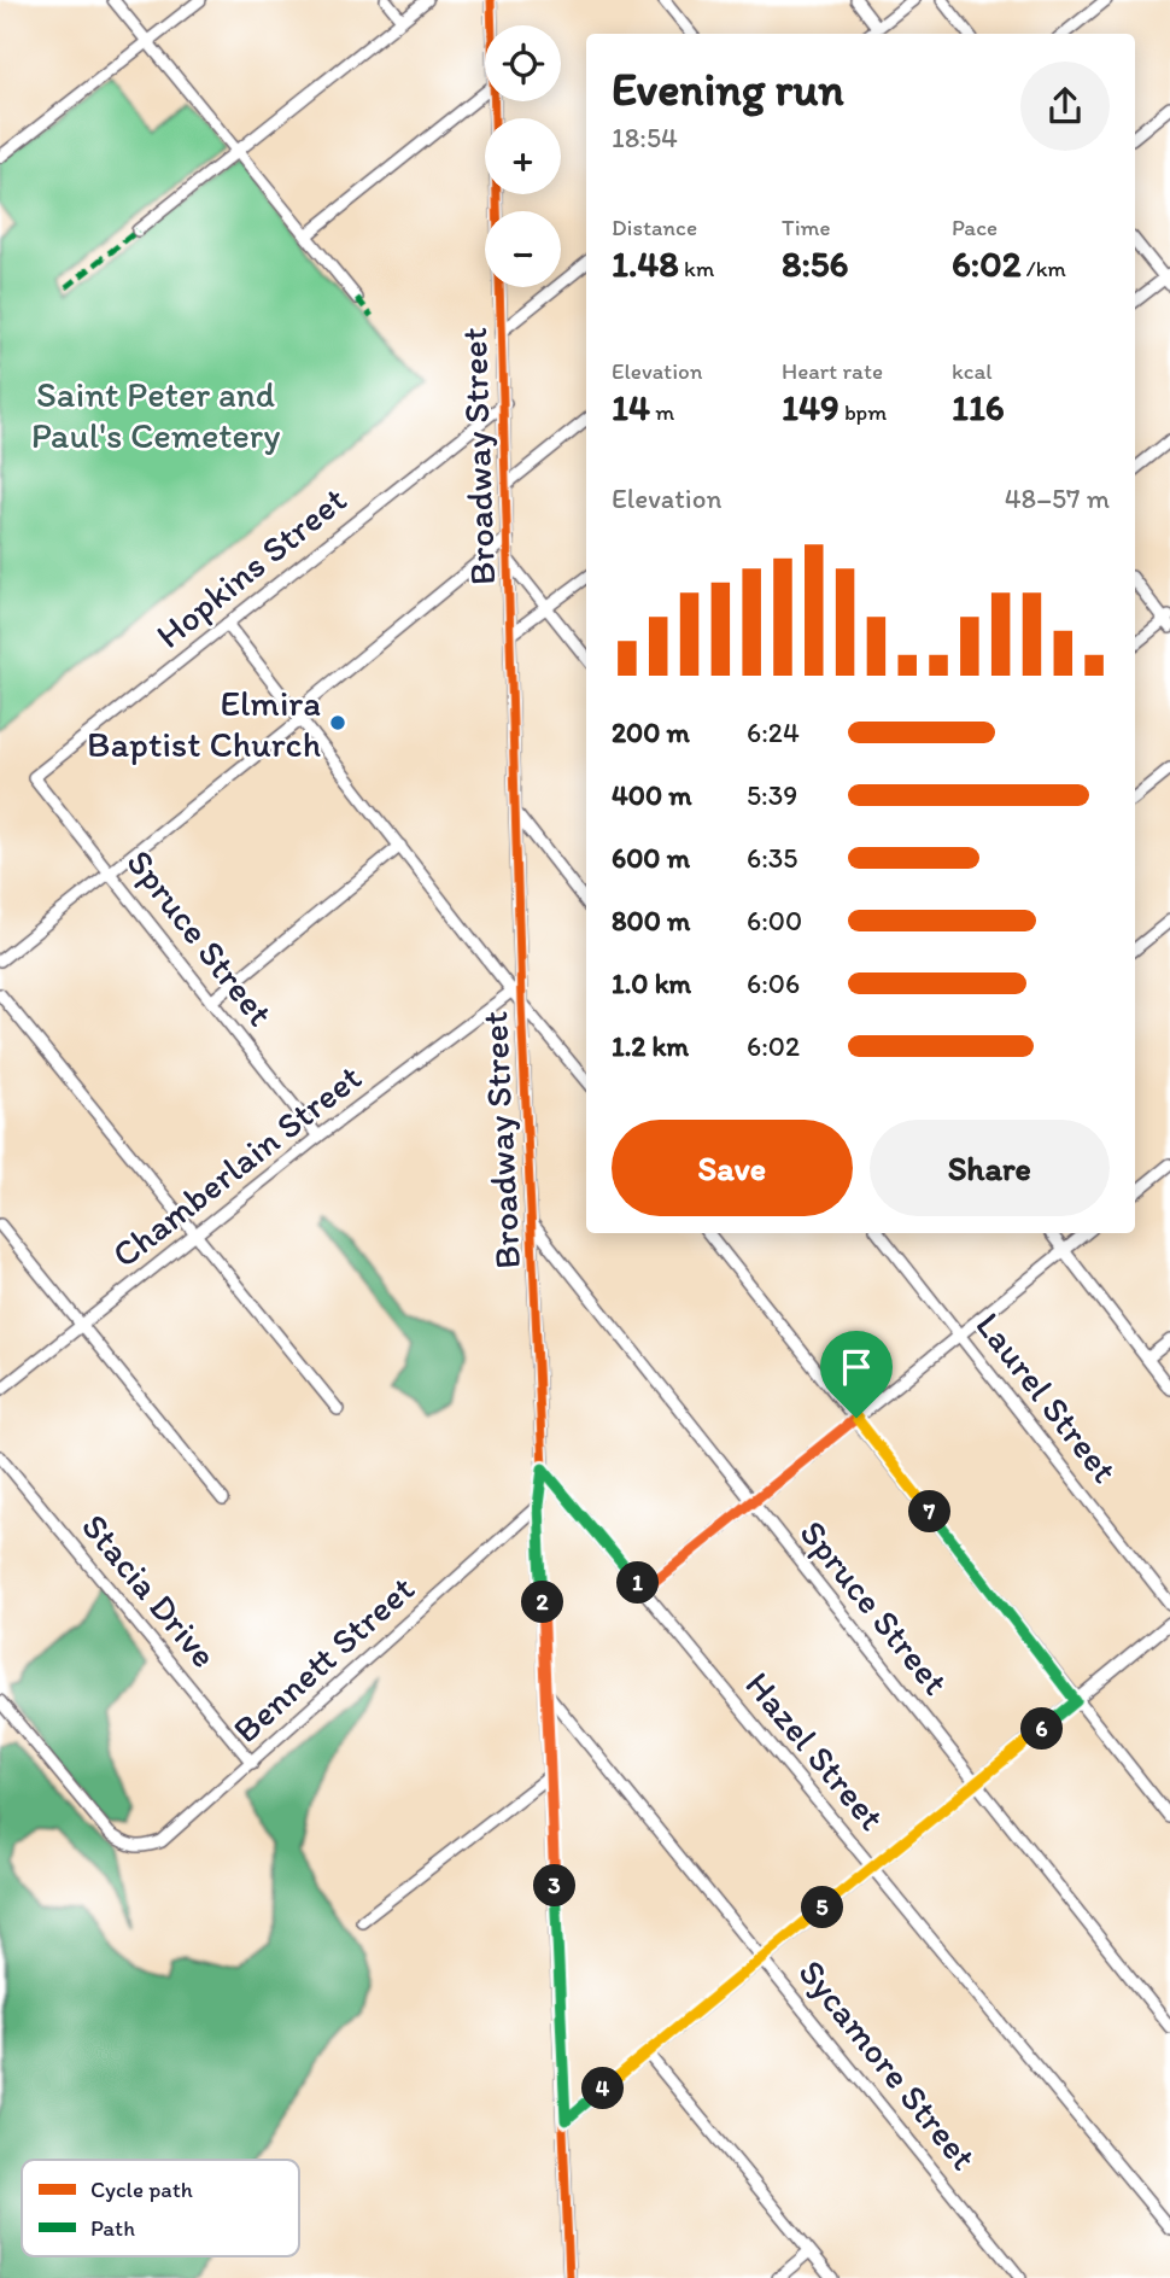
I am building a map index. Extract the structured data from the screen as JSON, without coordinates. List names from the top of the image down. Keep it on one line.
{"streets":{"street":["Broadway Street","Hopkins Street","Spruce Street","Chamberlain Street","Laurel Street","Stacia Drive","Bennett Street","Hazel Street","Sycamore Street"]},"crossings":[["Broadway Street","Hopkins Street"],["Broadway Street","Spruce Street"],["Broadway Street","Bennett Street"],["Broadway Street","Hazel Street"],["Broadway Street","Sycamore Street"],["Hopkins Street","Spruce Street"],["Spruce Street","Chamberlain Street"],["Stacia Drive","Bennett Street"]],"parks":["Saint Peter and Paul's Cemetery"],"places":["Elmira Baptist Church"],"legend":["Cycle path","Path"],"page":{"map_buttons":["+","−"],"heading":["Evening run","18:54"],"stats":[["Distance","1.48 km"],["Time","8:56"],["Pace","6:02 /km"],["Elevation","14 m"],["Heart rate","149 bpm"],["kcal","116"]],"chart":["Elevation","48–57 m"],"list":[{"name":"200 m","note":"6:24"},{"name":"400 m","note":"5:39"},{"name":"600 m","note":"6:35"},{"name":"800 m","note":"6:00"},{"name":"1.0 km","note":"6:06"},{"name":"1.2 km","note":"6:02"}],"buttons":["Save","Share"],"pins":["7","1","2","6","3","5","4"]}}
